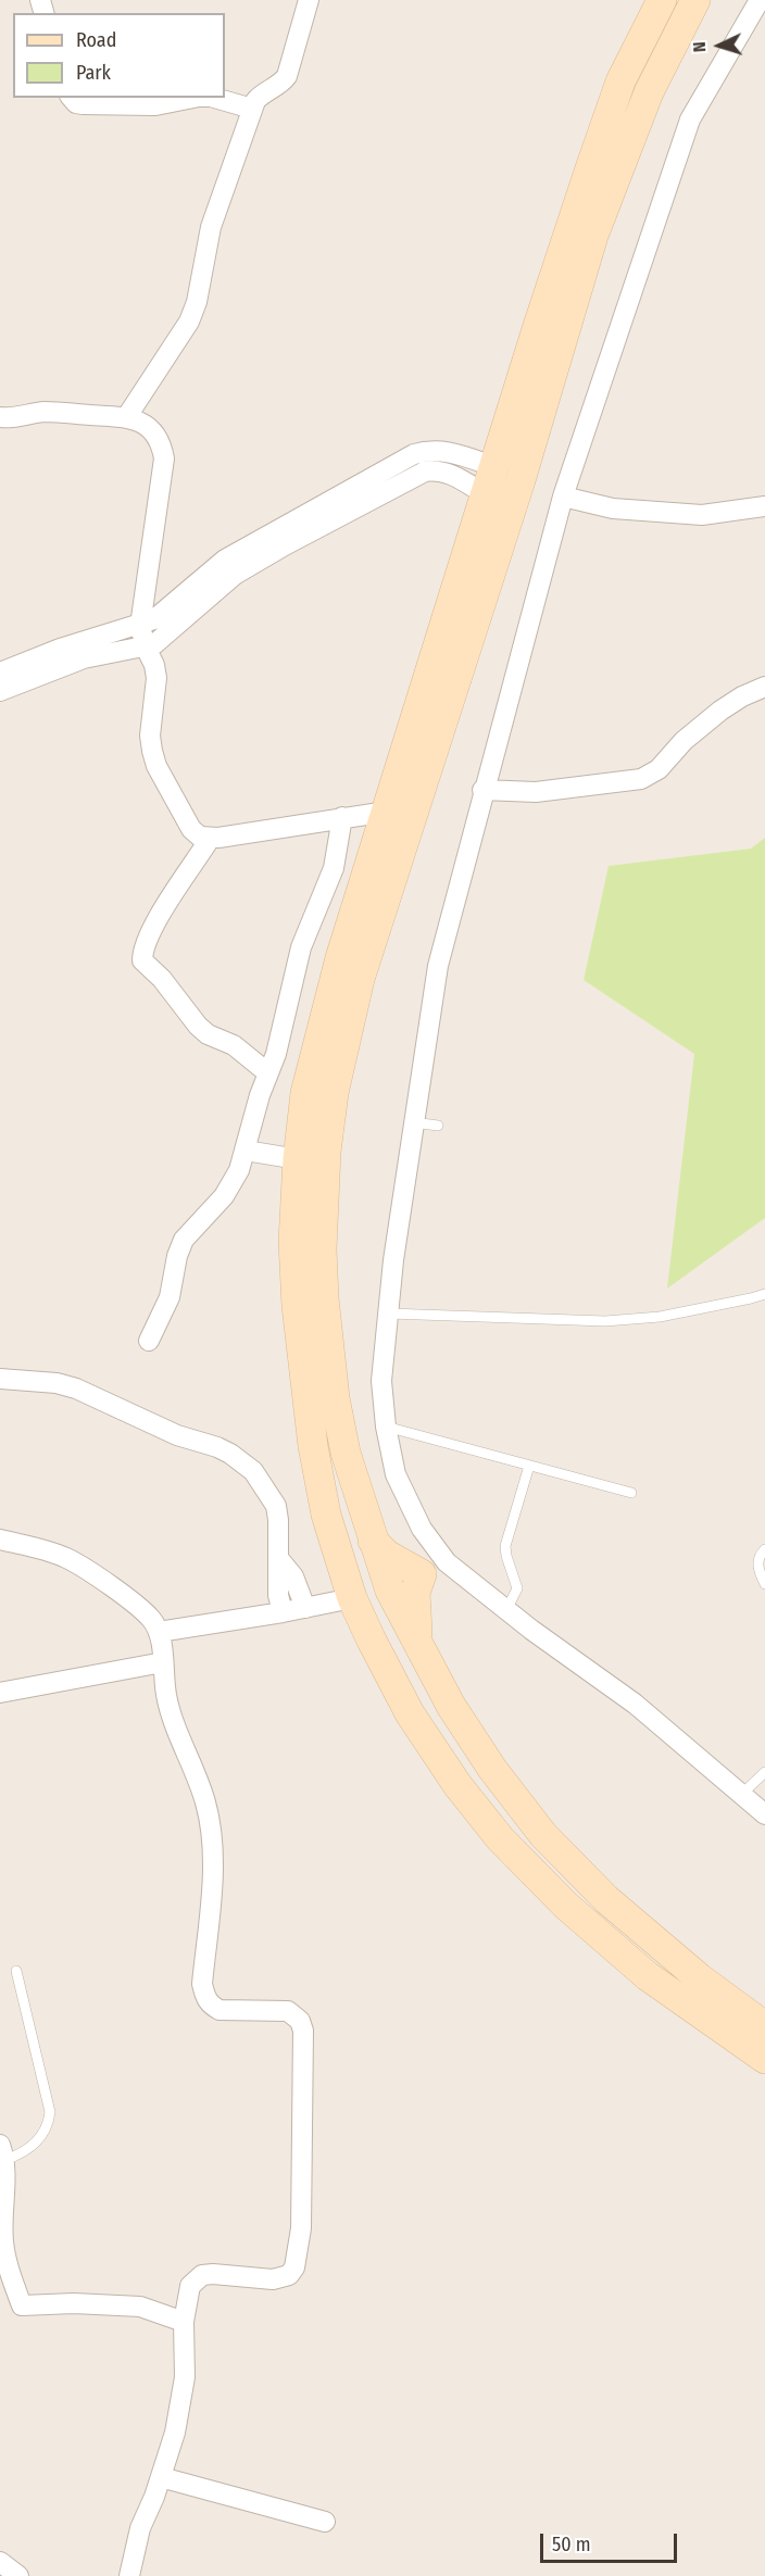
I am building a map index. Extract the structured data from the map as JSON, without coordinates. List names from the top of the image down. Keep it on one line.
{"legend":["Road","Park"],"scale_bar":"50 m","north":"left"}
